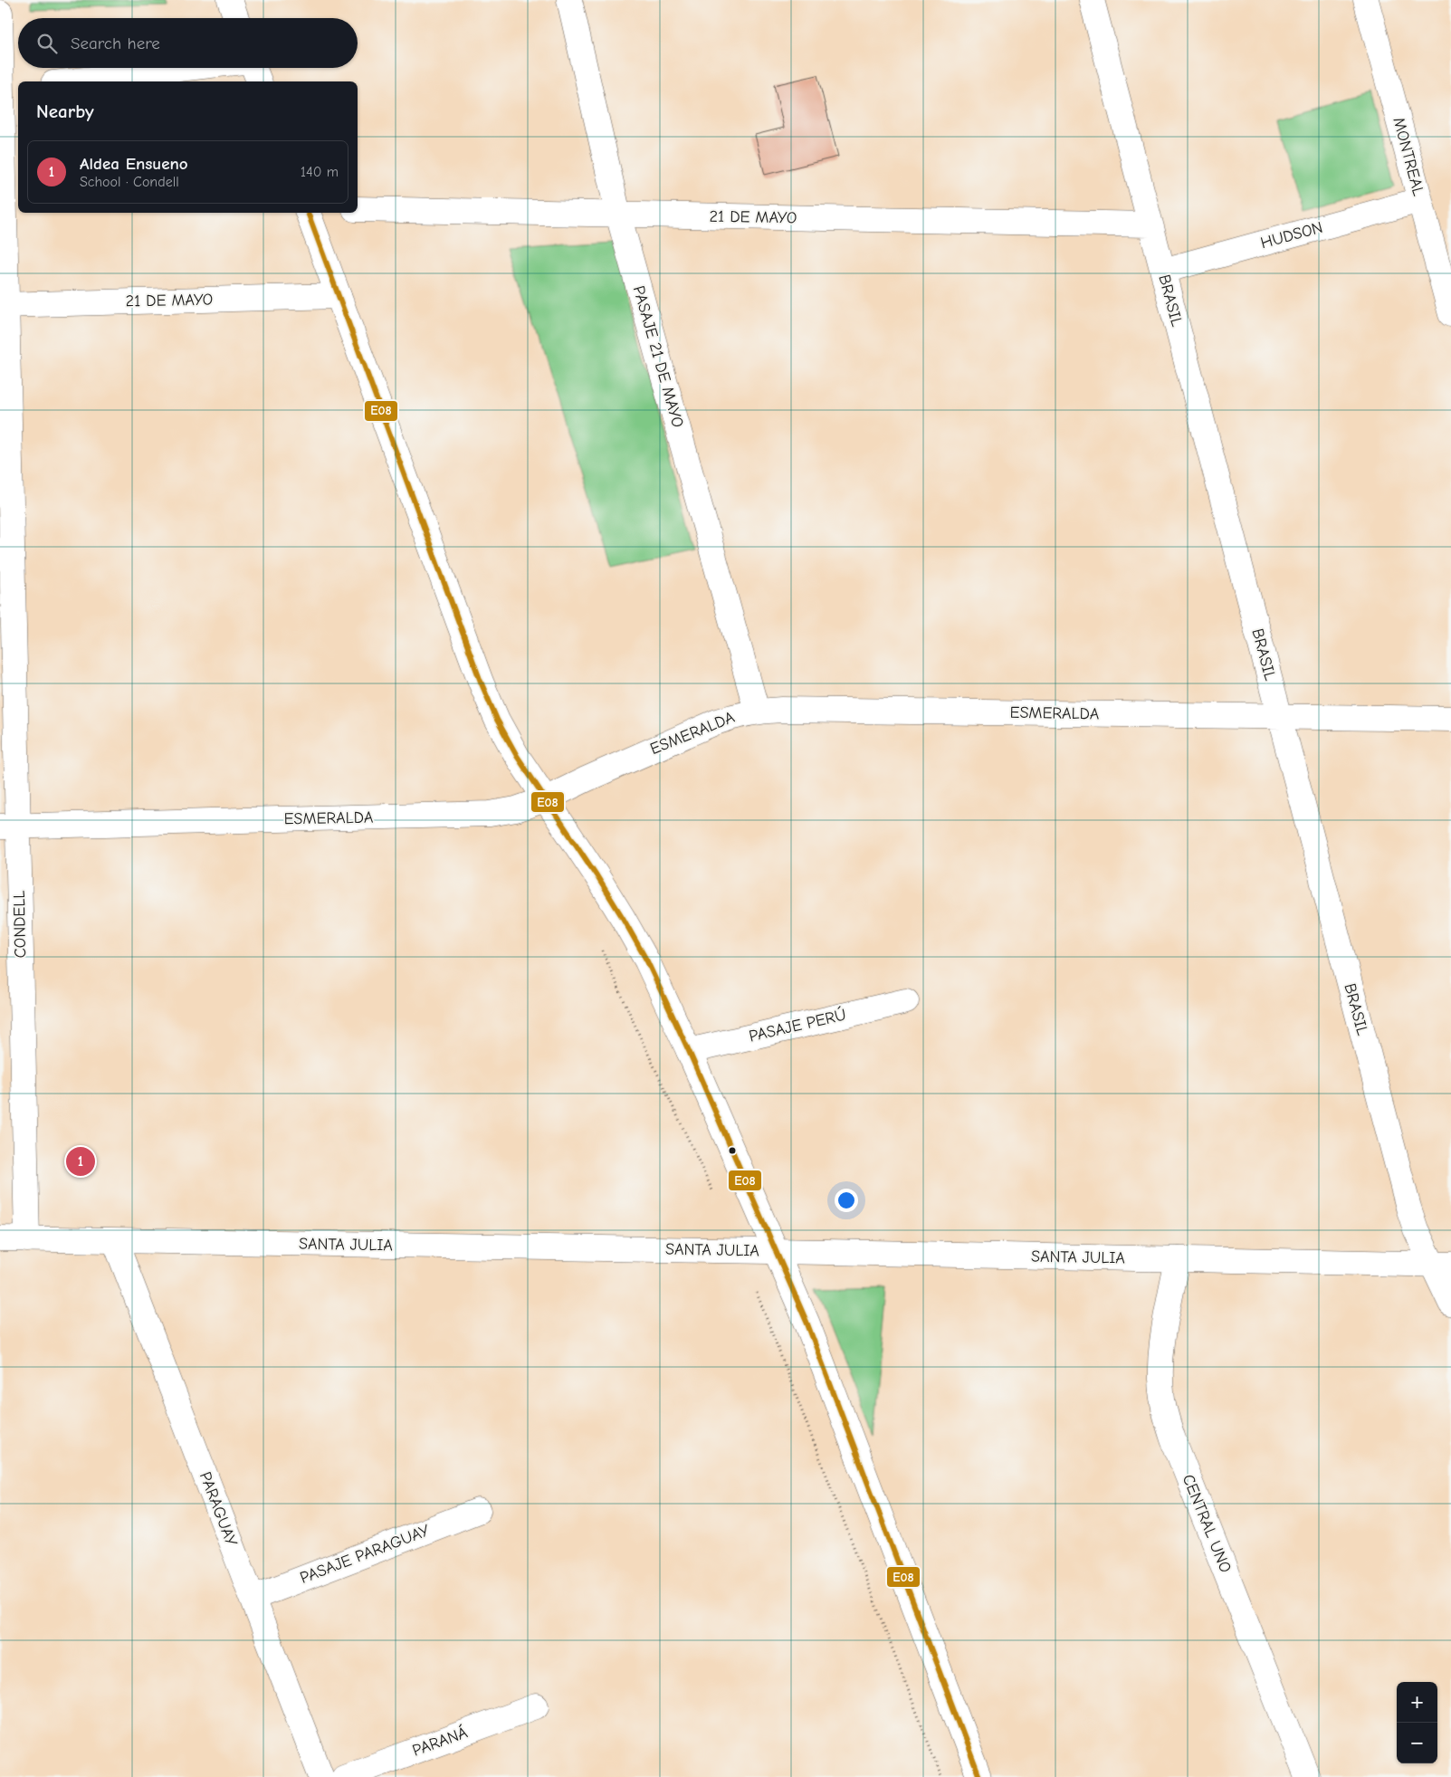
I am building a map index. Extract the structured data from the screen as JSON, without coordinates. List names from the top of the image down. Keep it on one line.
{"streets":{"street":["MONTREAL","21 DE MAYO","HUDSON","BRASIL","PASAJE 21 DE MAYO","ESMERALDA","CONDELL","PASAJE PERÚ","SANTA JULIA","PARAGUAY","CENTRAL UNO","PASAJE PARAGUAY","PARANÁ"]},"crossings":[["MONTREAL","HUDSON"],["21 DE MAYO","BRASIL"],["21 DE MAYO","PASAJE 21 DE MAYO"],["21 DE MAYO","CONDELL"],["HUDSON","BRASIL"],["BRASIL","ESMERALDA"],["BRASIL","SANTA JULIA"],["PASAJE 21 DE MAYO","ESMERALDA"],["ESMERALDA","CONDELL"],["CONDELL","SANTA JULIA"],["SANTA JULIA","PARAGUAY"],["SANTA JULIA","CENTRAL UNO"],["PARAGUAY","PASAJE PARAGUAY"]],"lines":["transit line E08"],"page":{"search":"Search here","heading":"Nearby","list":[{"mark":"1","name":"Aldea Ensueno","note":"School · Condell","value":"140 m"}],"pins":"1","map_buttons":["+","−"]}}
